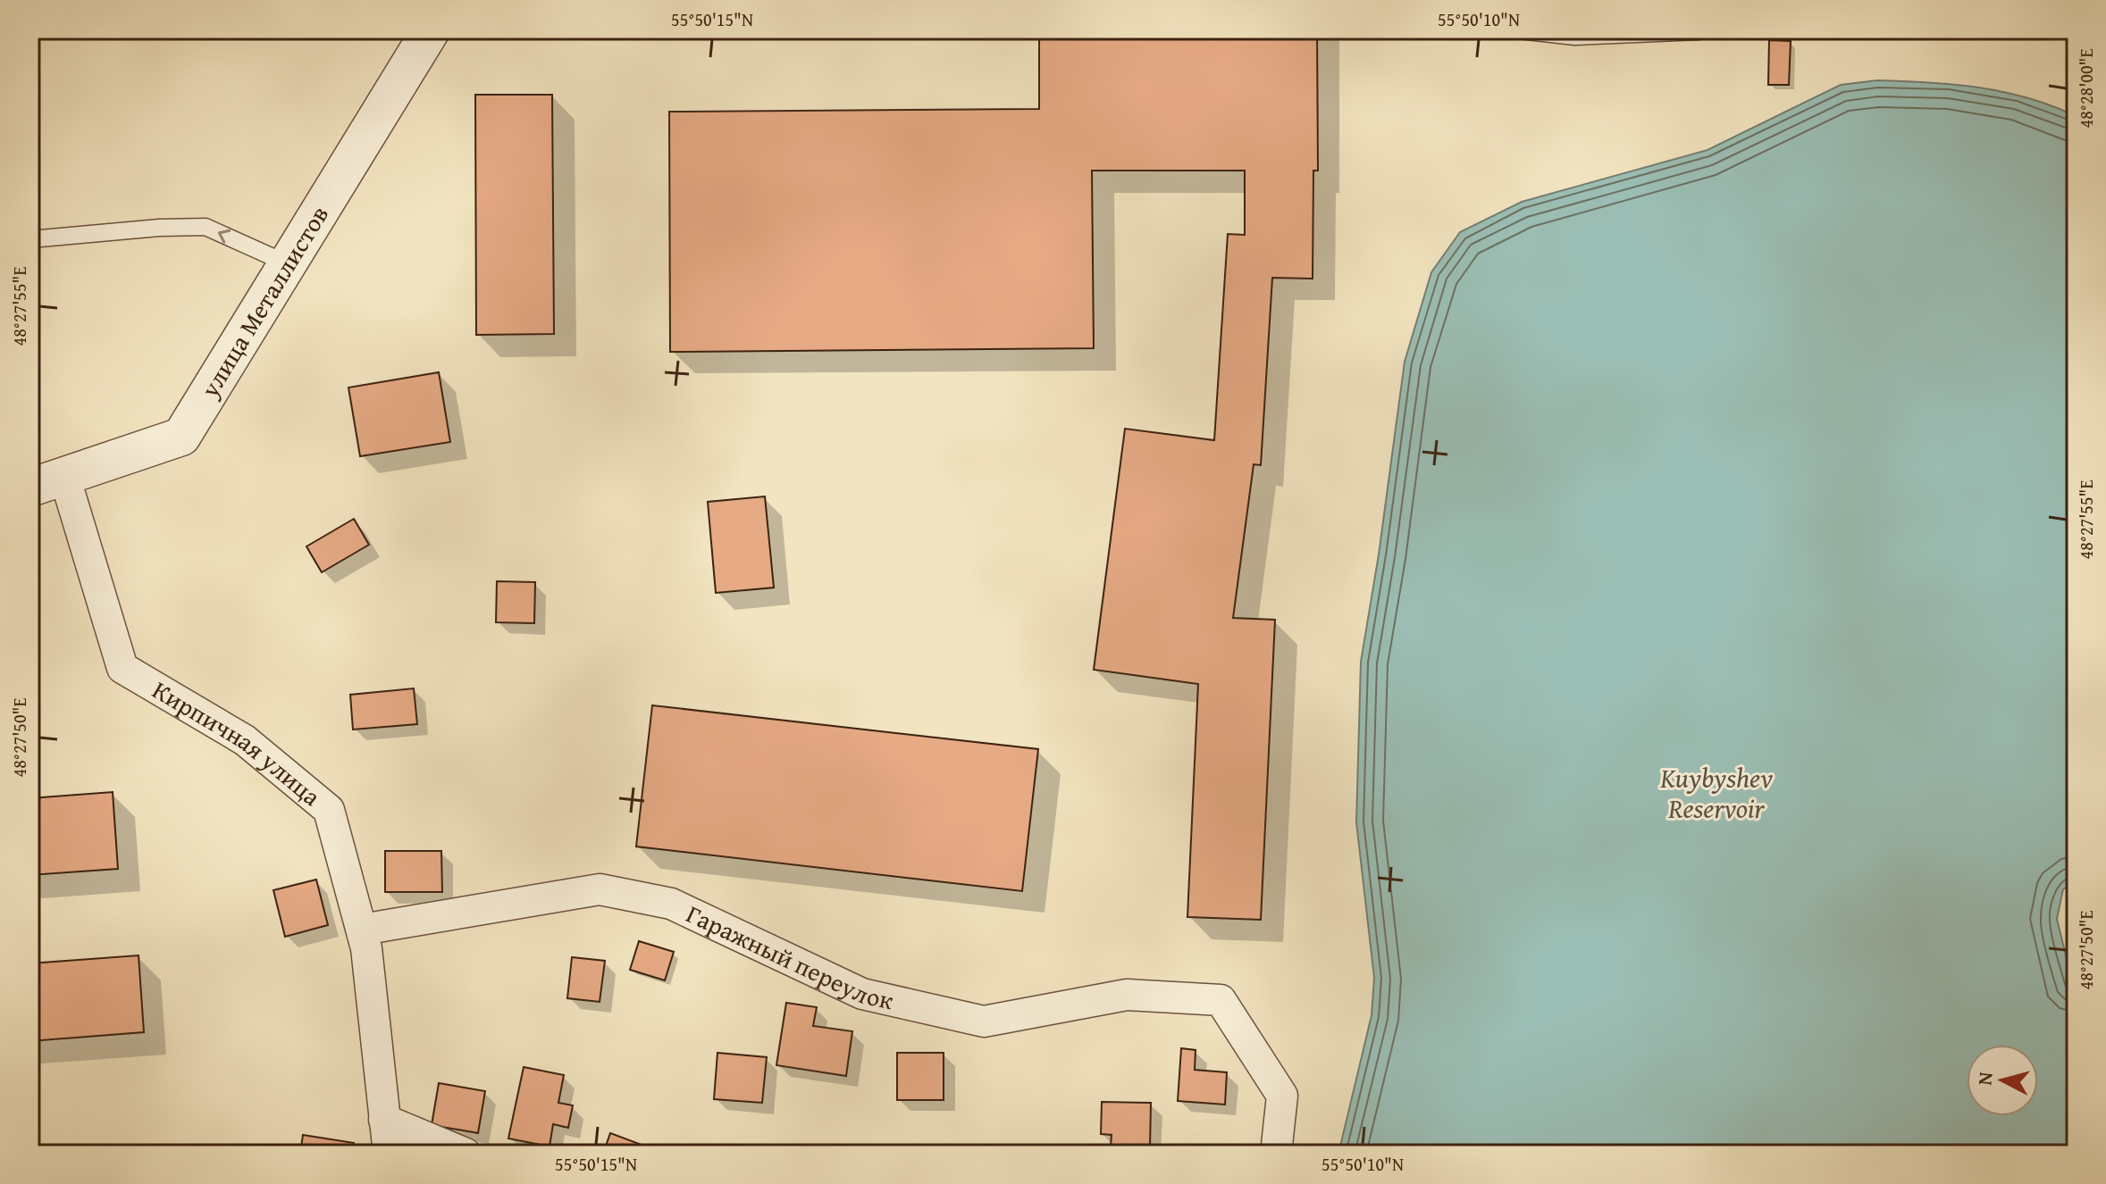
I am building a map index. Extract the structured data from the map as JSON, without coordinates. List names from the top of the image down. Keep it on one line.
{"streets":{"street":["улица Металлистов","Кирпичная улица","Гаражный переулок"]},"crossings":[["улица Металлистов","Кирпичная улица"],["Кирпичная улица","Гаражный переулок"]],"water":["Kuybyshev Reservoir"],"north":"left","coordinates":["55°50'15\"N","55°50'10\"N","48°28'00\"E","48°27'55\"E","48°27'50\"E"]}
